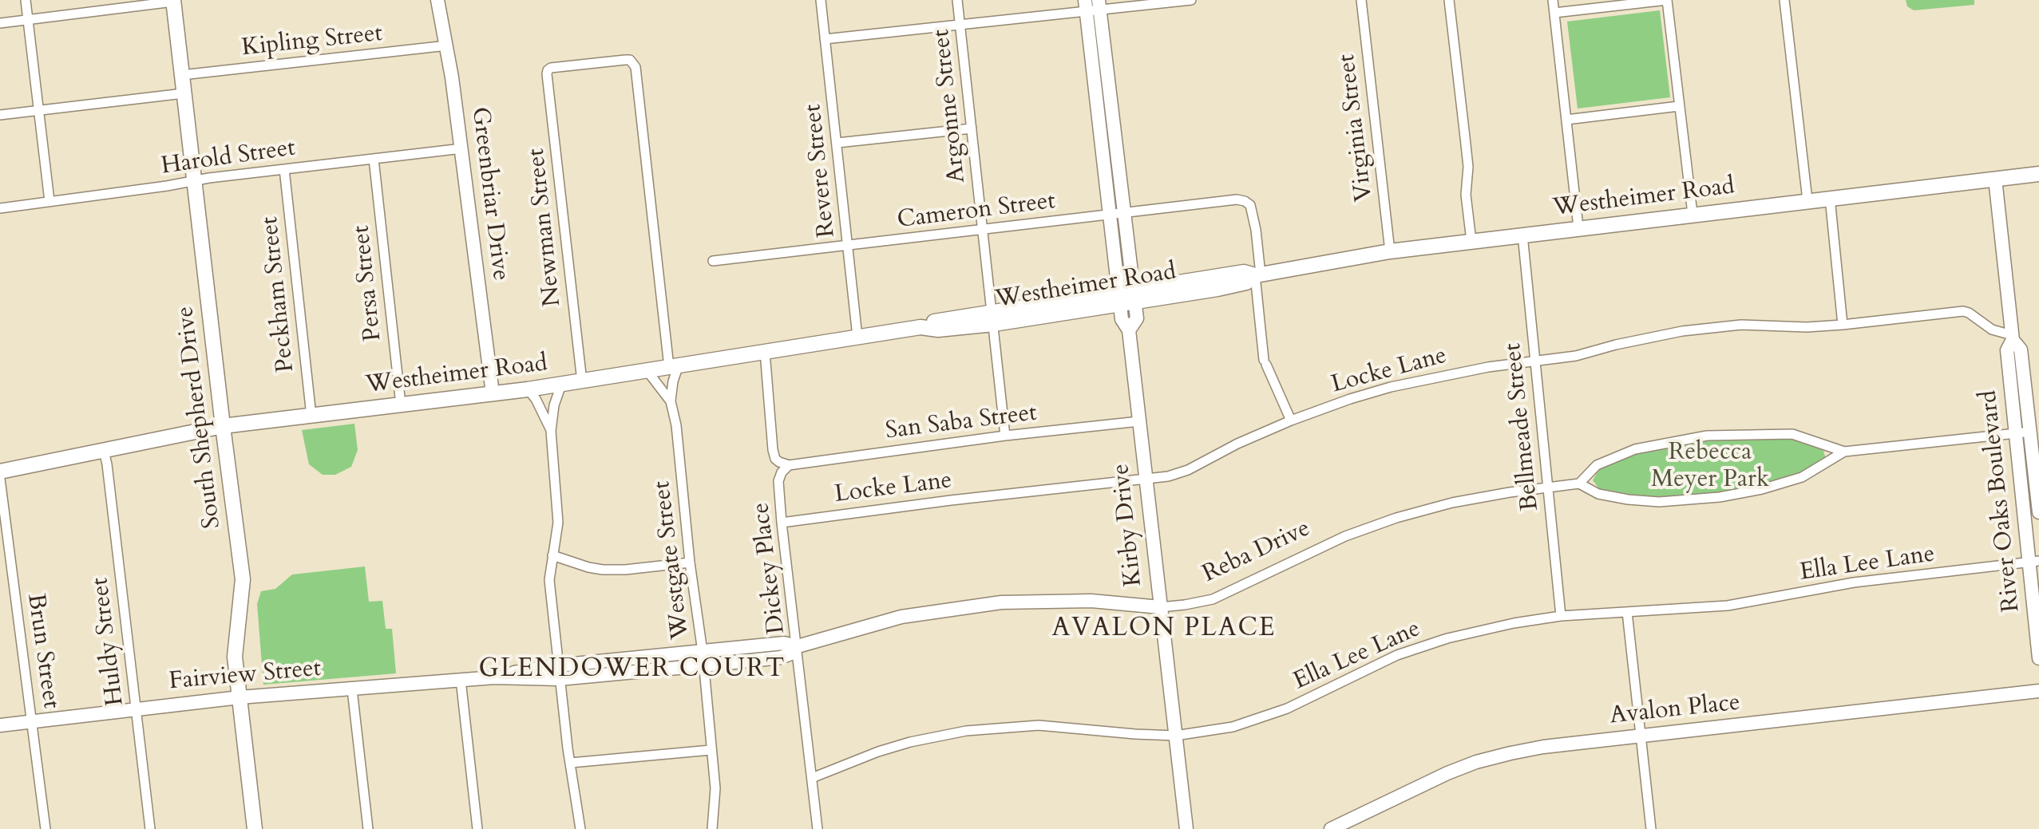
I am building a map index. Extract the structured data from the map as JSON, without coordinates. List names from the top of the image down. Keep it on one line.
{"streets":{"main road":["Westheimer Road","South Shepherd Drive"],"street":["Kipling Street","Argonne Street","Virginia Street","Harold Street","Revere Street","Greenbriar Drive","Cameron Street","Newman Street","Persa Street","Peckham Street","Locke Lane","San Saba Street","Bellmeade Street","River Oaks Boulevard","Kirby Drive","Reba Drive","Westgate Street","Ella Lee Lane","Dickey Place","Huldy Street","Brun Street","Fairview Street","Avalon Place"]},"crossings":[["Kipling Street","Greenbriar Drive"],["Kipling Street","South Shepherd Drive"],["Argonne Street","Westheimer Road"],["Argonne Street","Cameron Street"],["Argonne Street","San Saba Street"],["Virginia Street","Westheimer Road"],["Harold Street","Greenbriar Drive"],["Harold Street","Persa Street"],["Harold Street","Peckham Street"],["Harold Street","South Shepherd Drive"],["Revere Street","Westheimer Road"],["Revere Street","Cameron Street"],["Greenbriar Drive","Westheimer Road"],["Westheimer Road","Cameron Street"],["Westheimer Road","Newman Street"],["Westheimer Road","Persa Street"],["Westheimer Road","Peckham Street"],["Westheimer Road","South Shepherd Drive"],["Westheimer Road","Bellmeade Street"],["Westheimer Road","River Oaks Boulevard"],["Westheimer Road","Kirby Drive"],["Westheimer Road","Westgate Street"],["Westheimer Road","Huldy Street"],["Cameron Street","Kirby Drive"],["Newman Street","Westgate Street"],["Locke Lane","Bellmeade Street"],["Locke Lane","River Oaks Boulevard"],["Locke Lane","Kirby Drive"],["Locke Lane","Dickey Place"],["South Shepherd Drive","Fairview Street"],["San Saba Street","Kirby Drive"],["San Saba Street","Dickey Place"],["Bellmeade Street","Reba Drive"],["Bellmeade Street","Ella Lee Lane"],["River Oaks Boulevard","Ella Lee Lane"],["Kirby Drive","Reba Drive"],["Kirby Drive","Ella Lee Lane"],["Reba Drive","Westgate Street"],["Reba Drive","Dickey Place"],["Reba Drive","Fairview Street"],["Westgate Street","Fairview Street"],["Ella Lee Lane","Dickey Place"],["Huldy Street","Fairview Street"],["Brun Street","Fairview Street"]],"districts":["AVALON PLACE","GLENDOWER COURT"],"parks":["Rebecca Meyer Park"]}
